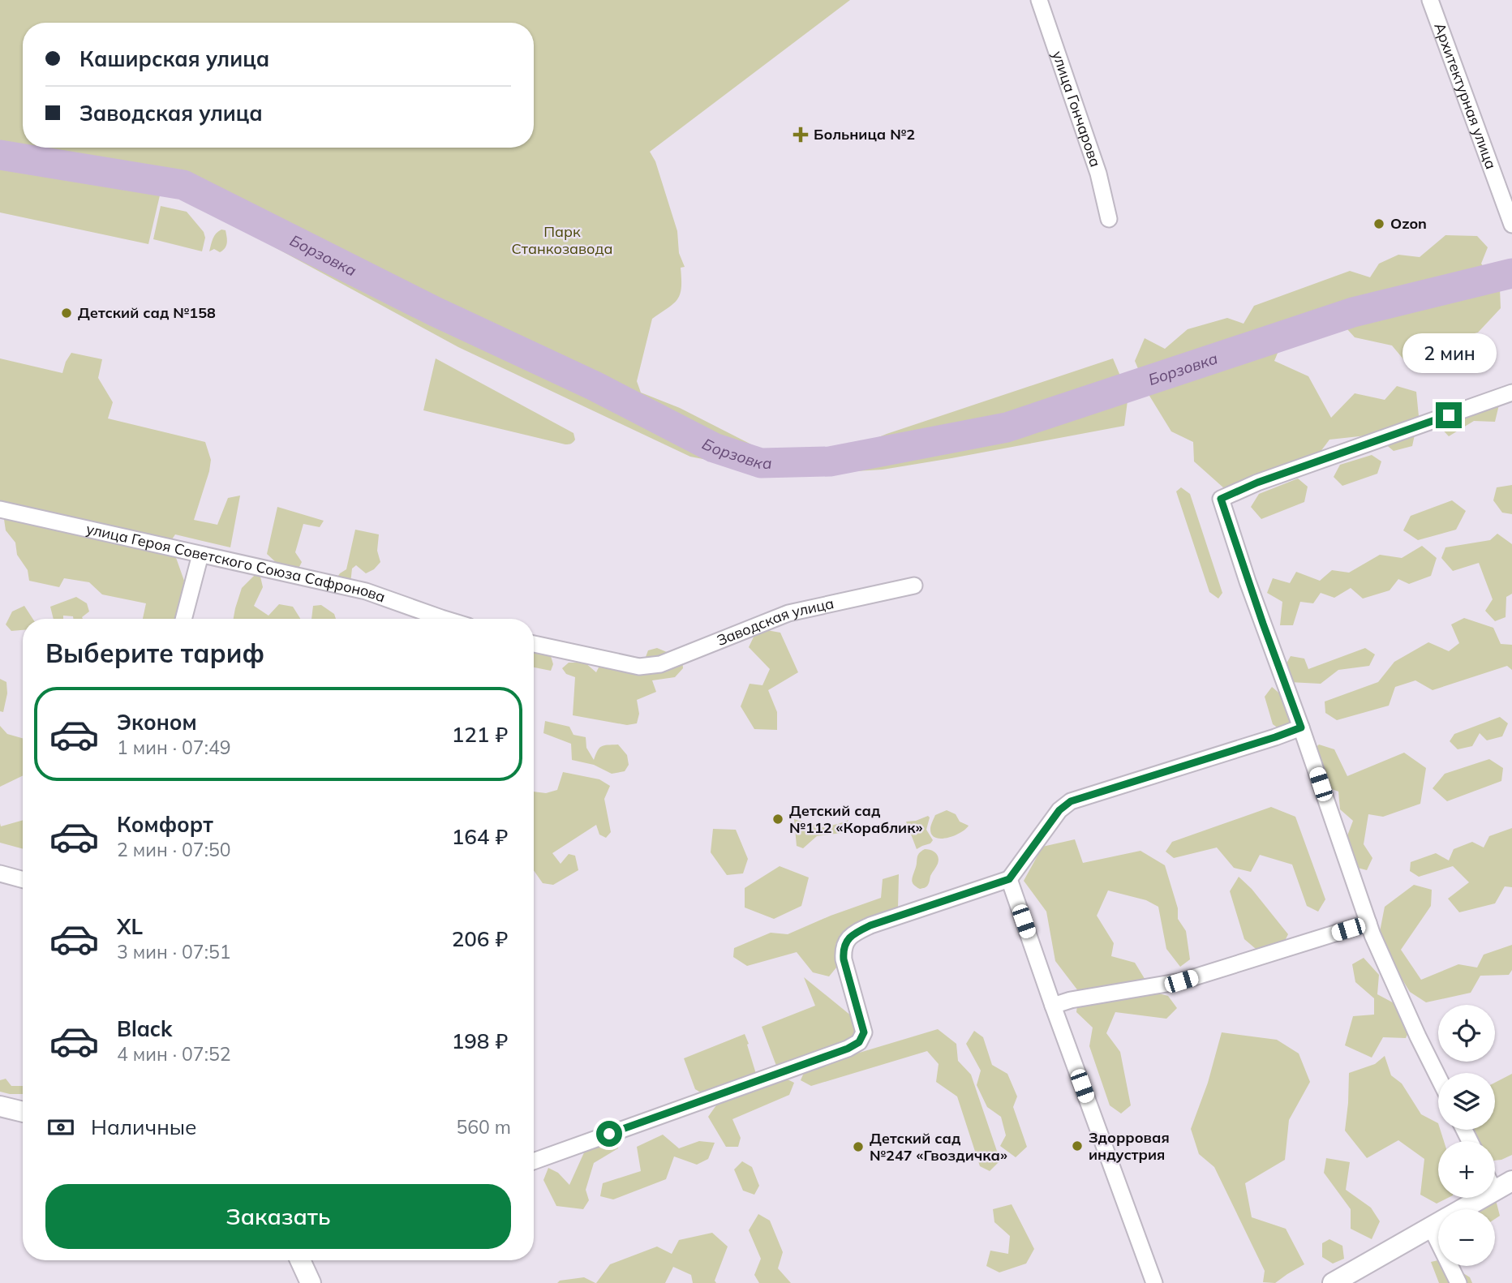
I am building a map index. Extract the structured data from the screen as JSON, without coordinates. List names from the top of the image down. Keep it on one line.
{"streets":{"street":["Архитектурная улица","улица Гончарова","улица Героя Советского Союза Сафронова","Заводская улица"]},"water":["Борзовка"],"parks":["Парк Станкозавода"],"places":{"health":["Больница №2"],"other":["Ozon","Детский сад №158","Детский сад №112 «Кораблик»","Здорровая индустрия","Детский сад №247 «Гвоздичка»"]},"page":{"banner":["Каширская улица","Заводская улица"],"bubble":"2 мин","heading":"Выберите тариф","list":[{"name":"Эконом","note":"1 мин · 07:49","value":"121 ₽"},{"name":"Комфорт","note":"2 мин · 07:50","value":"164 ₽"},{"name":"XL","note":"3 мин · 07:51","value":"206 ₽"},{"name":"Black","note":"4 мин · 07:52","value":"198 ₽"}],"map_buttons":["+","−"],"pay":["Наличные","560 m"],"buttons":"Заказать"}}
